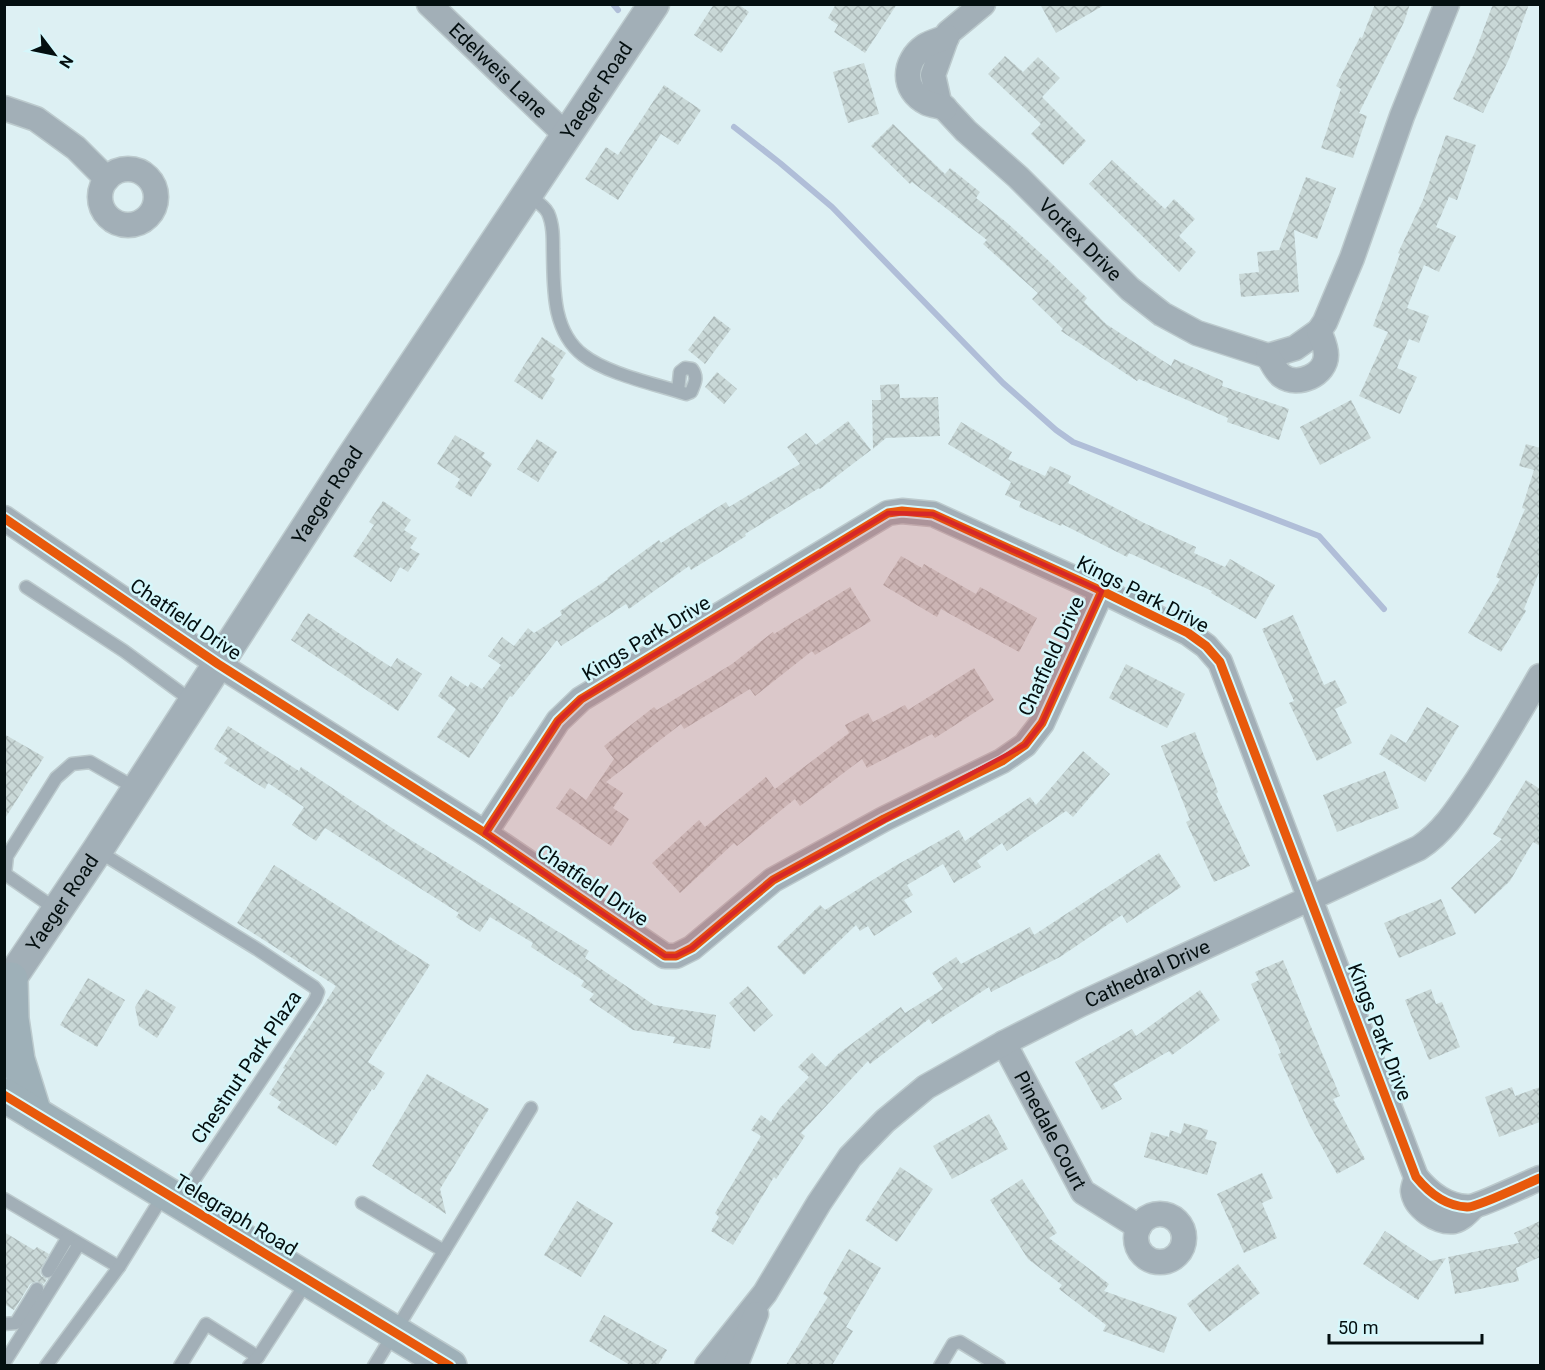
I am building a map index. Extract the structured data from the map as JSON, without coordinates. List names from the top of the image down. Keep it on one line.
{"streets":{"main road":["Telegraph Road"],"street":["Edelweis Lane","Yaeger Road","Vortex Drive","Kings Park Drive","Chatfield Drive","Cathedral Drive","Pinedale Court"],"lane":["Chestnut Park Plaza"]},"crossings":[["Edelweis Lane","Yaeger Road"],["Yaeger Road","Chatfield Drive"],["Yaeger Road","Chestnut Park Plaza"],["Kings Park Drive","Chatfield Drive"],["Kings Park Drive","Cathedral Drive"],["Cathedral Drive","Pinedale Court"],["Chestnut Park Plaza","Telegraph Road"]],"scale_bar":"50 m","north":"bottom right"}
